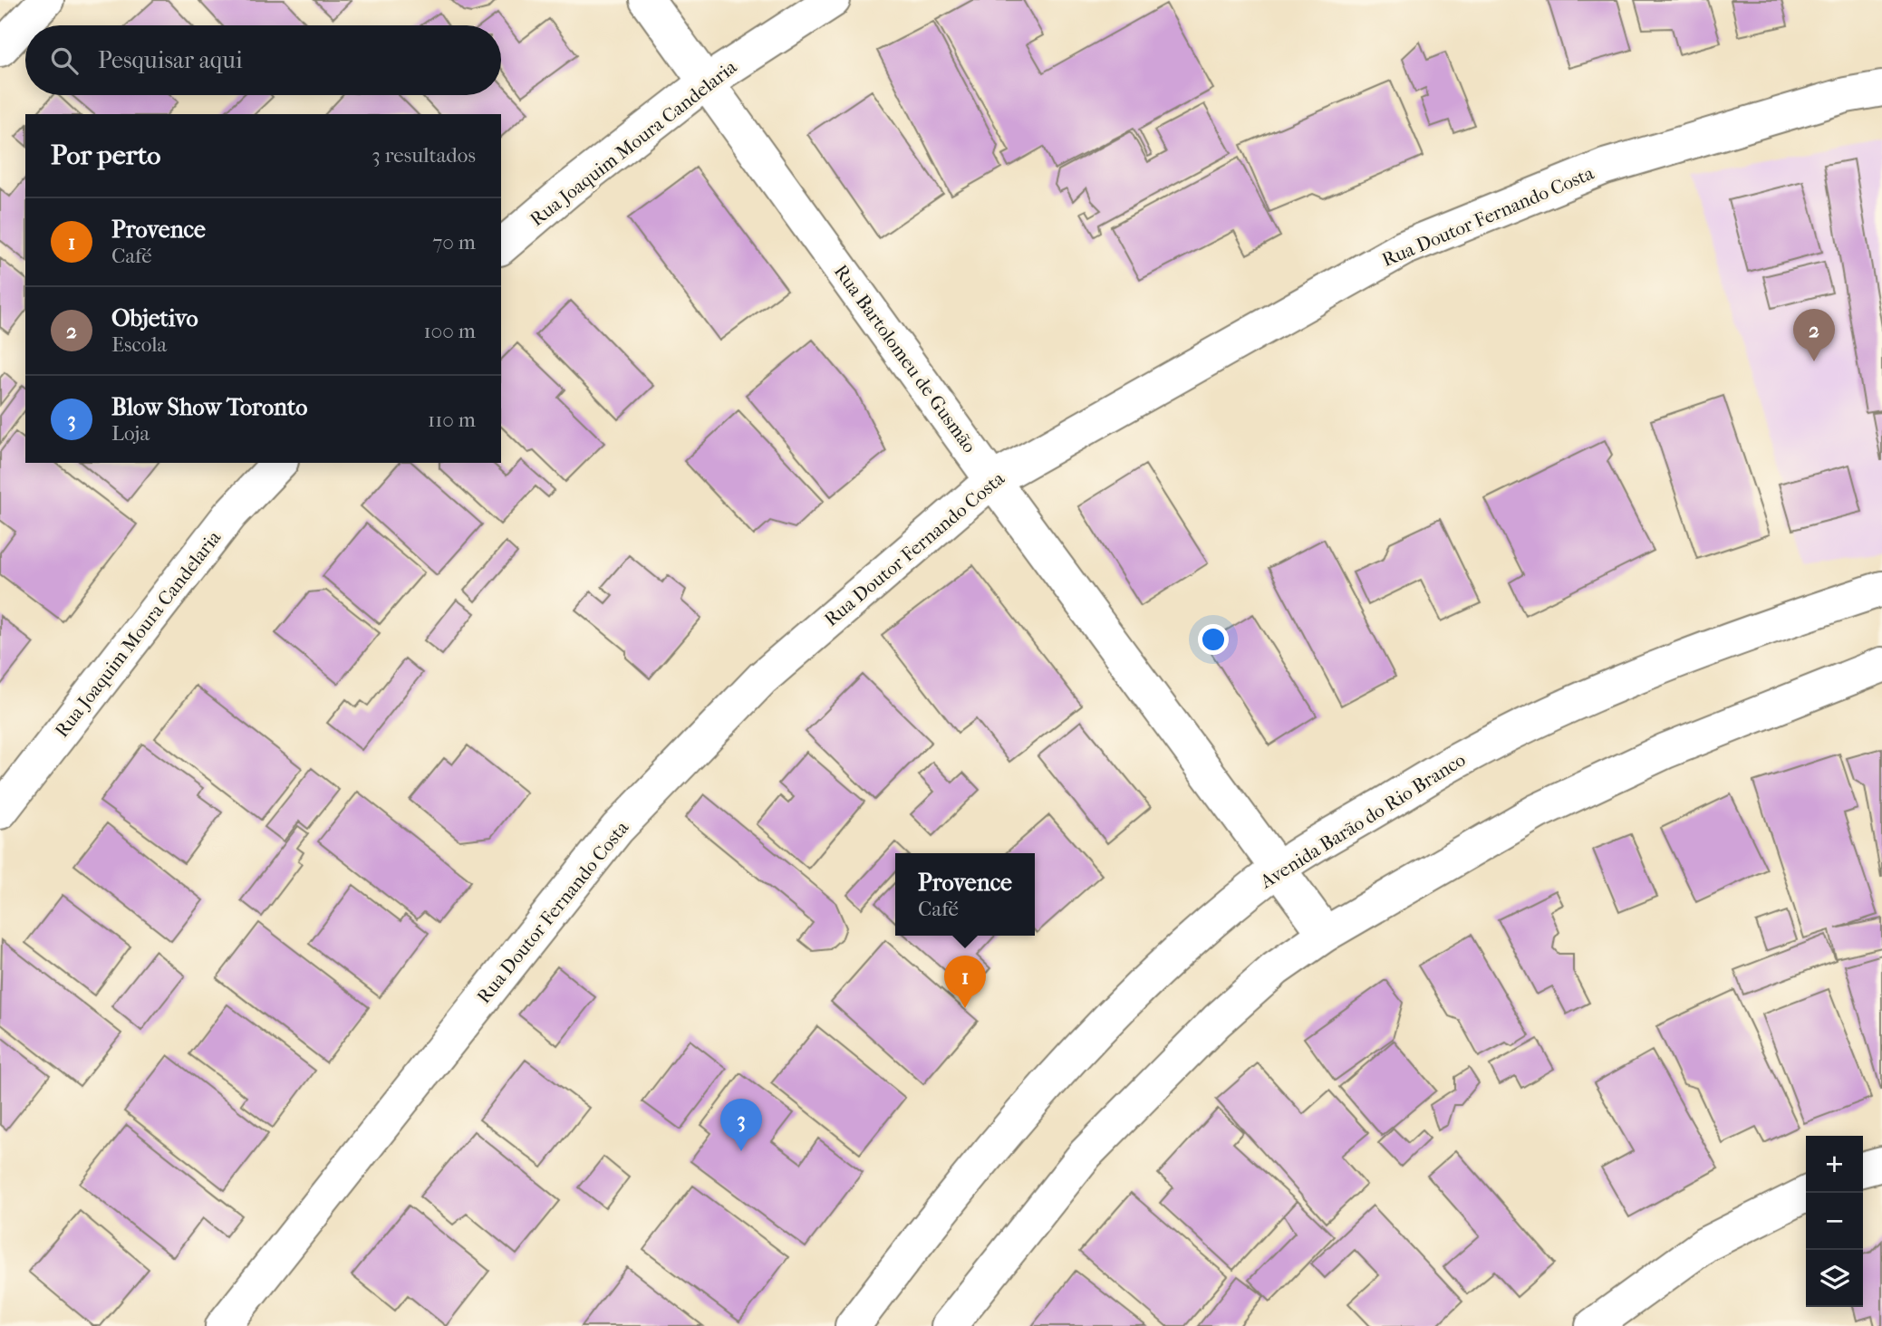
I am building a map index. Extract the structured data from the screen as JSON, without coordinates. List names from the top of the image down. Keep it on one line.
{"streets":{"street":["Rua Joaquim Moura Candelaria","Rua Doutor Fernando Costa","Rua Bartolomeu de Gusmão","Avenida Barão do Rio Branco"]},"crossings":[["Rua Joaquim Moura Candelaria","Rua Bartolomeu de Gusmão"],["Rua Doutor Fernando Costa","Rua Bartolomeu de Gusmão"],["Rua Bartolomeu de Gusmão","Avenida Barão do Rio Branco"]],"page":{"search":"Pesquisar aqui","heading":["Por perto","3 resultados"],"list":[{"mark":"1","name":"Provence","note":"Café","value":"70 m"},{"mark":"2","name":"Objetivo","note":"Escola","value":"100 m"},{"mark":"3","name":"Blow Show Toronto","note":"Loja","value":"110 m"}],"pins":["2","1","3"],"popup":["Provence","Café"],"map_buttons":["+","−"]}}
